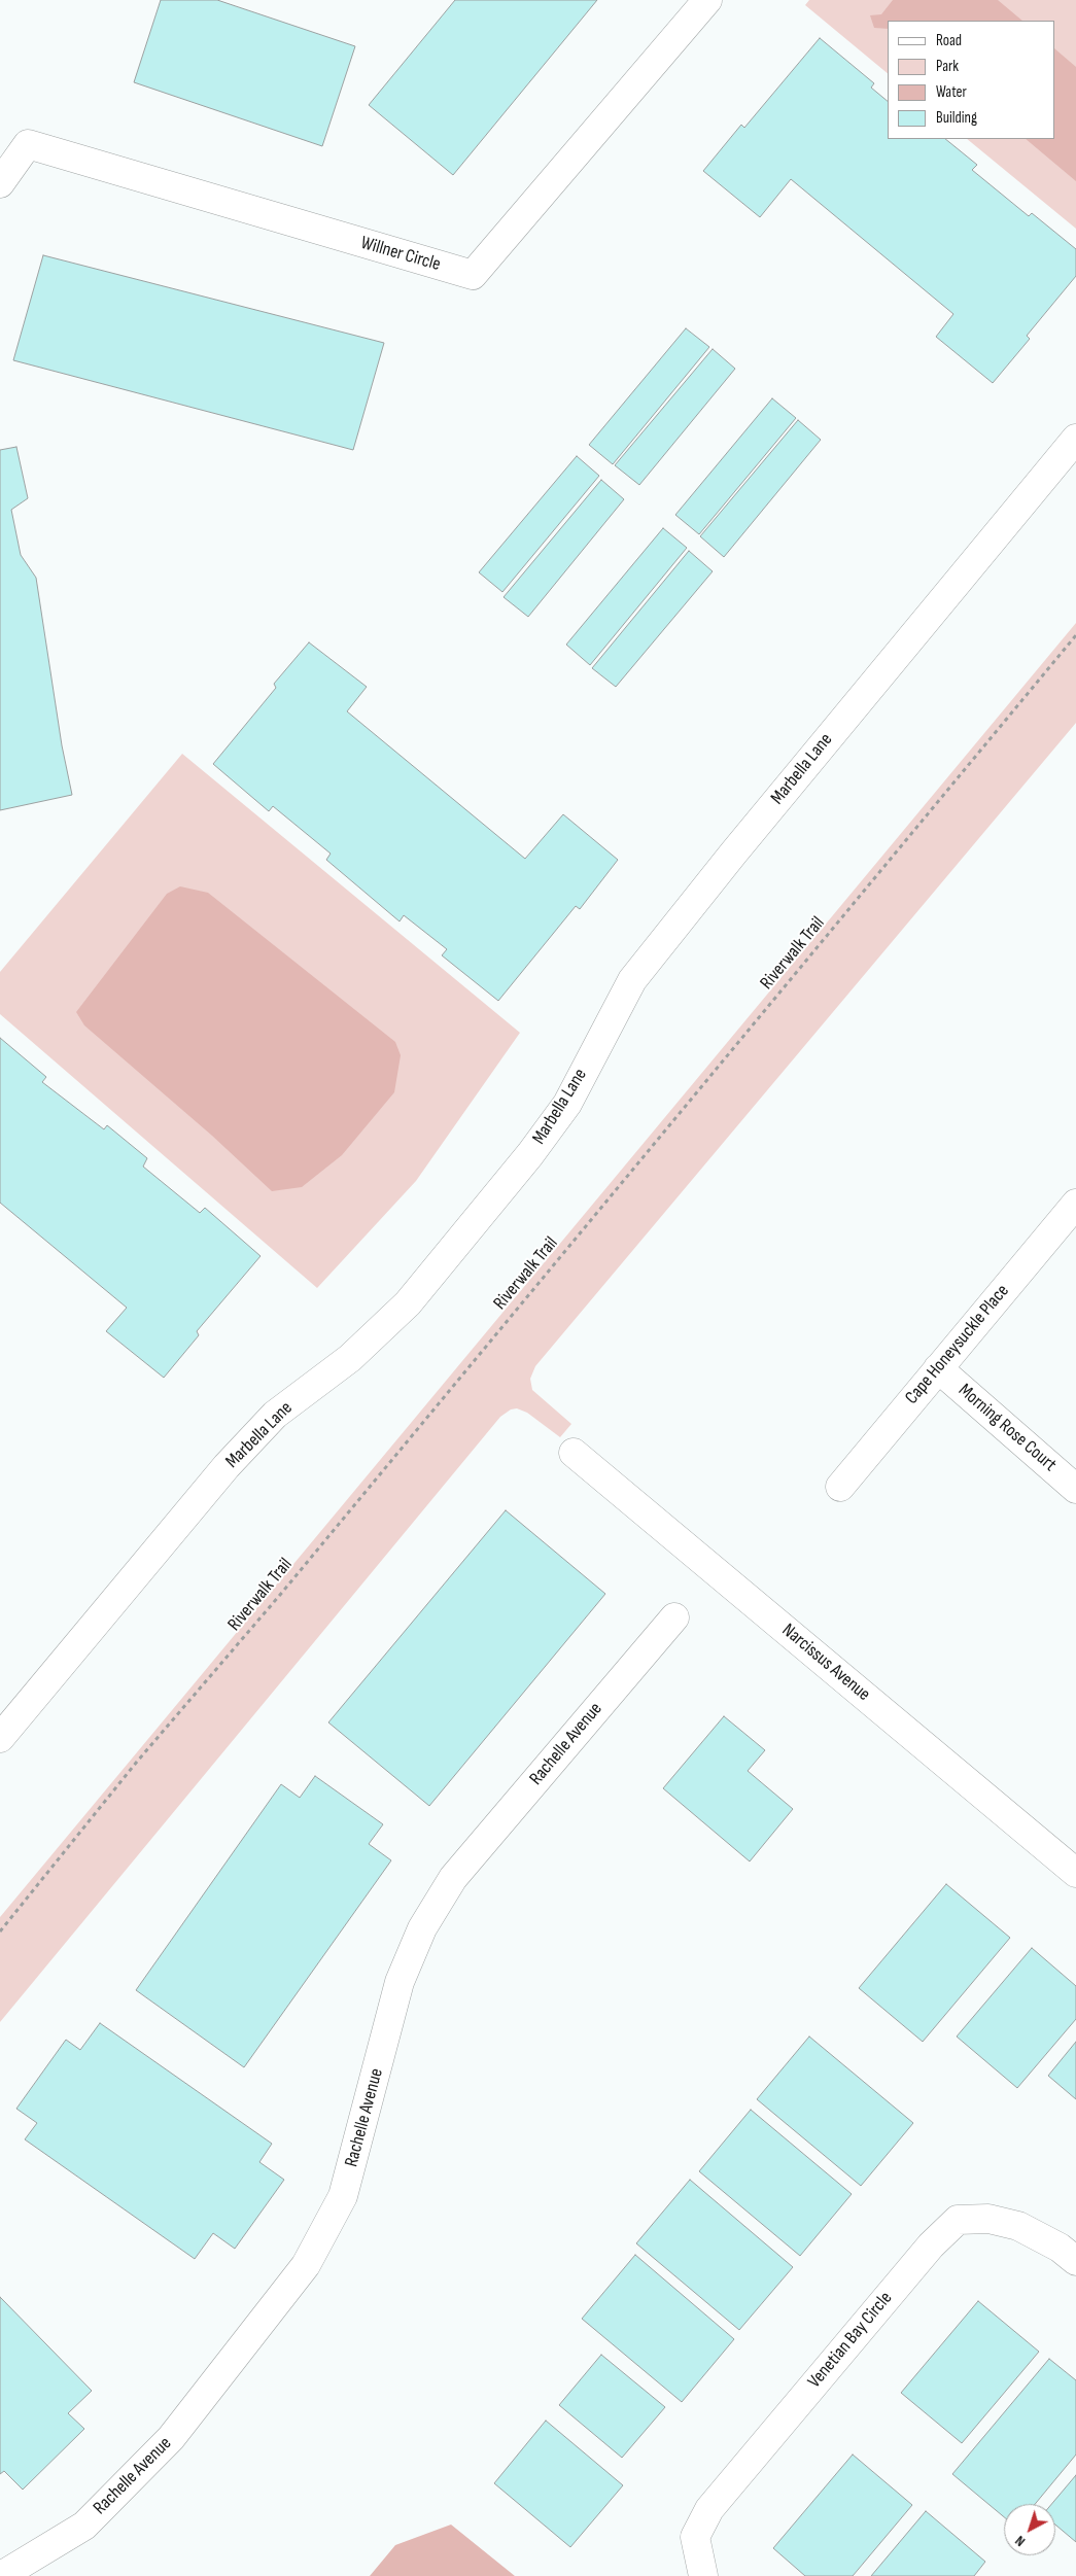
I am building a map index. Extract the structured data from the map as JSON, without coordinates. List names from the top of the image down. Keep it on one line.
{"streets":{"street":["Willner Circle","Marbella Lane","Cape Honeysuckle Place","Morning Rose Court","Narcissus Avenue","Rachelle Avenue","Venetian Bay Circle"],"path":["Riverwalk Trail"]},"crossings":[["Cape Honeysuckle Place","Morning Rose Court"]],"legend":["Road","Park","Water","Building"],"north":"bottom left"}
